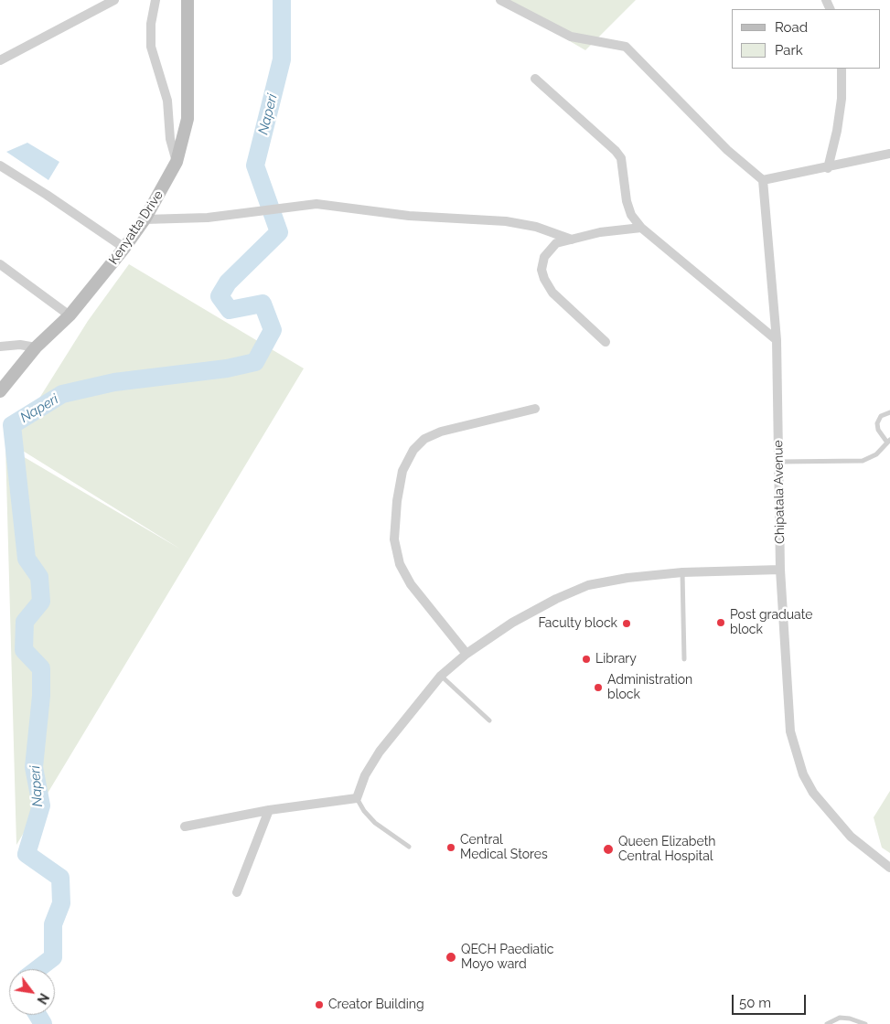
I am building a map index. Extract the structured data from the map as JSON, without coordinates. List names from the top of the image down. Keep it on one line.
{"streets":{"main road":["Kenyatta Drive"],"street":["Chipatala Avenue"]},"water":["Naperi"],"places":["Post graduate block","Faculty block","Library","Administration block","Central Medical Stores","Queen Elizabeth Central Hospital","QECH Paediatic Moyo ward","Creator Building"],"legend":["Road","Park"],"scale_bar":"50 m","north":"bottom right"}
